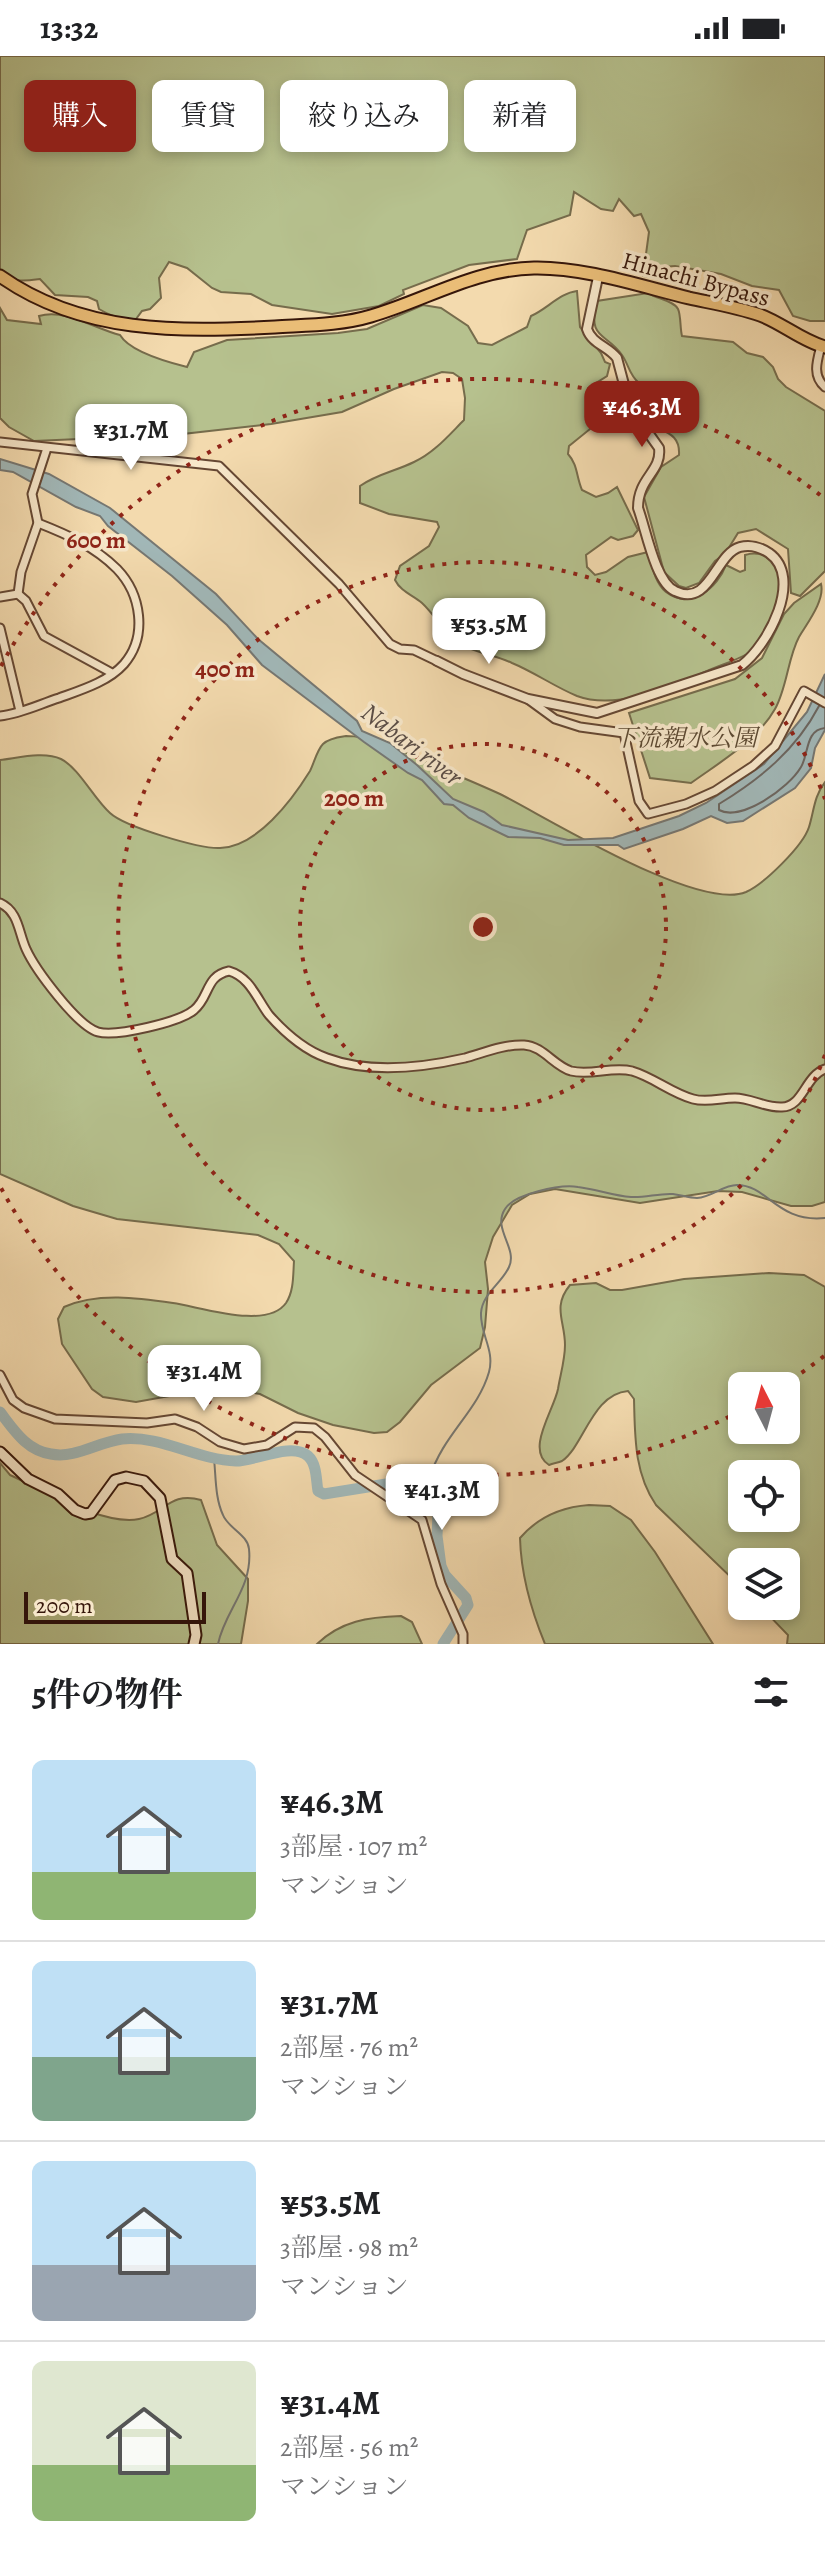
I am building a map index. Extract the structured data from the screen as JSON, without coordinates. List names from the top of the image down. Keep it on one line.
{"streets":{"highway":["Hinachi Bypass"]},"water":["Nabari river"],"parks":["下流親水公園"],"scale_bar":"200 m","north":"top","page":{"status":"13:32","chip":["購入","賃貸","絞り込み","新着"],"price":["¥46.3M","¥31.7M","¥53.5M","¥31.4M","¥41.3M"],"scale":"200 m","heading":"5件の物件","list":[{"name":"¥46.3M","note":"3部屋 · 107 m² · マンション"},{"name":"¥31.7M","note":"2部屋 · 76 m² · マンション"},{"name":"¥53.5M","note":"3部屋 · 98 m² · マンション"},{"name":"¥31.4M","note":"2部屋 · 56 m² · マンション"}]},"rings":["600 m","400 m","200 m"]}
